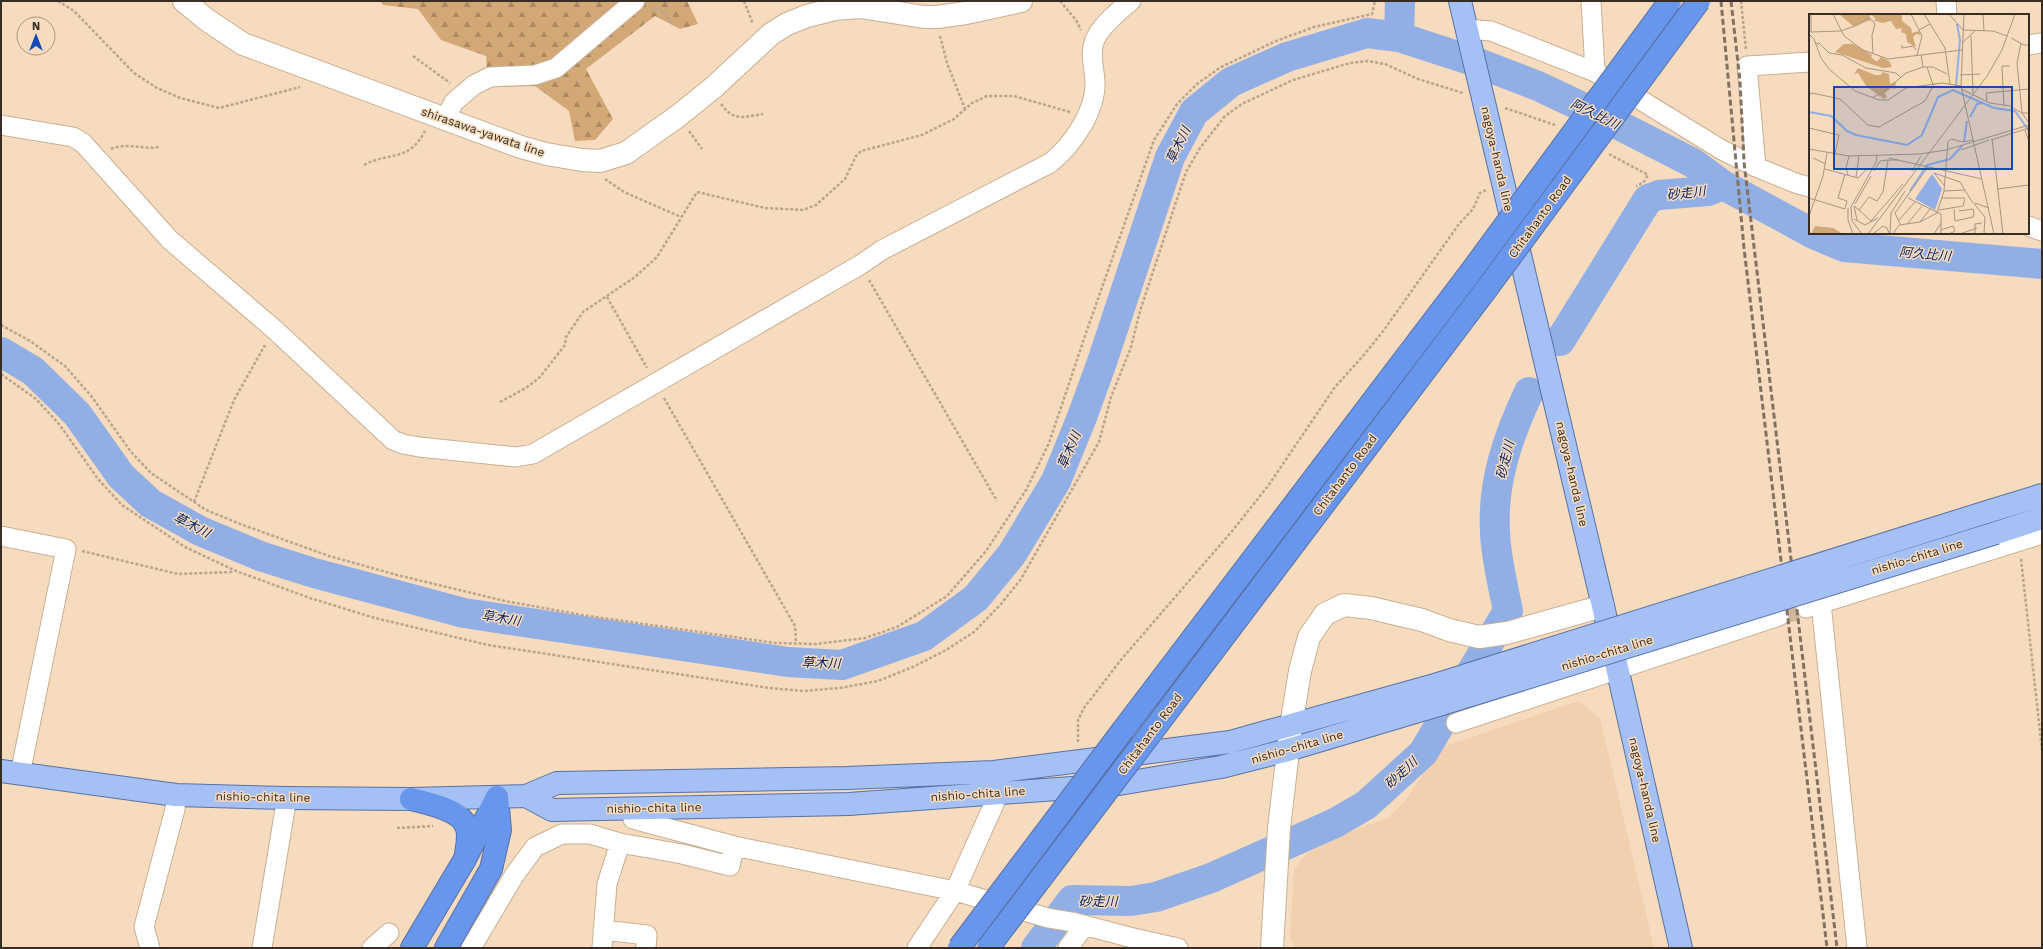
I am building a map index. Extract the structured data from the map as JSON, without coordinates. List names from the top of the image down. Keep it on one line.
{"streets":{"highway":["Chitahanto Road"],"main road":["shirasawa-yawata line","nagoya-handa line","nishio-chita line"]},"water":["阿久比川","草木川","砂走川"],"north":"top"}
